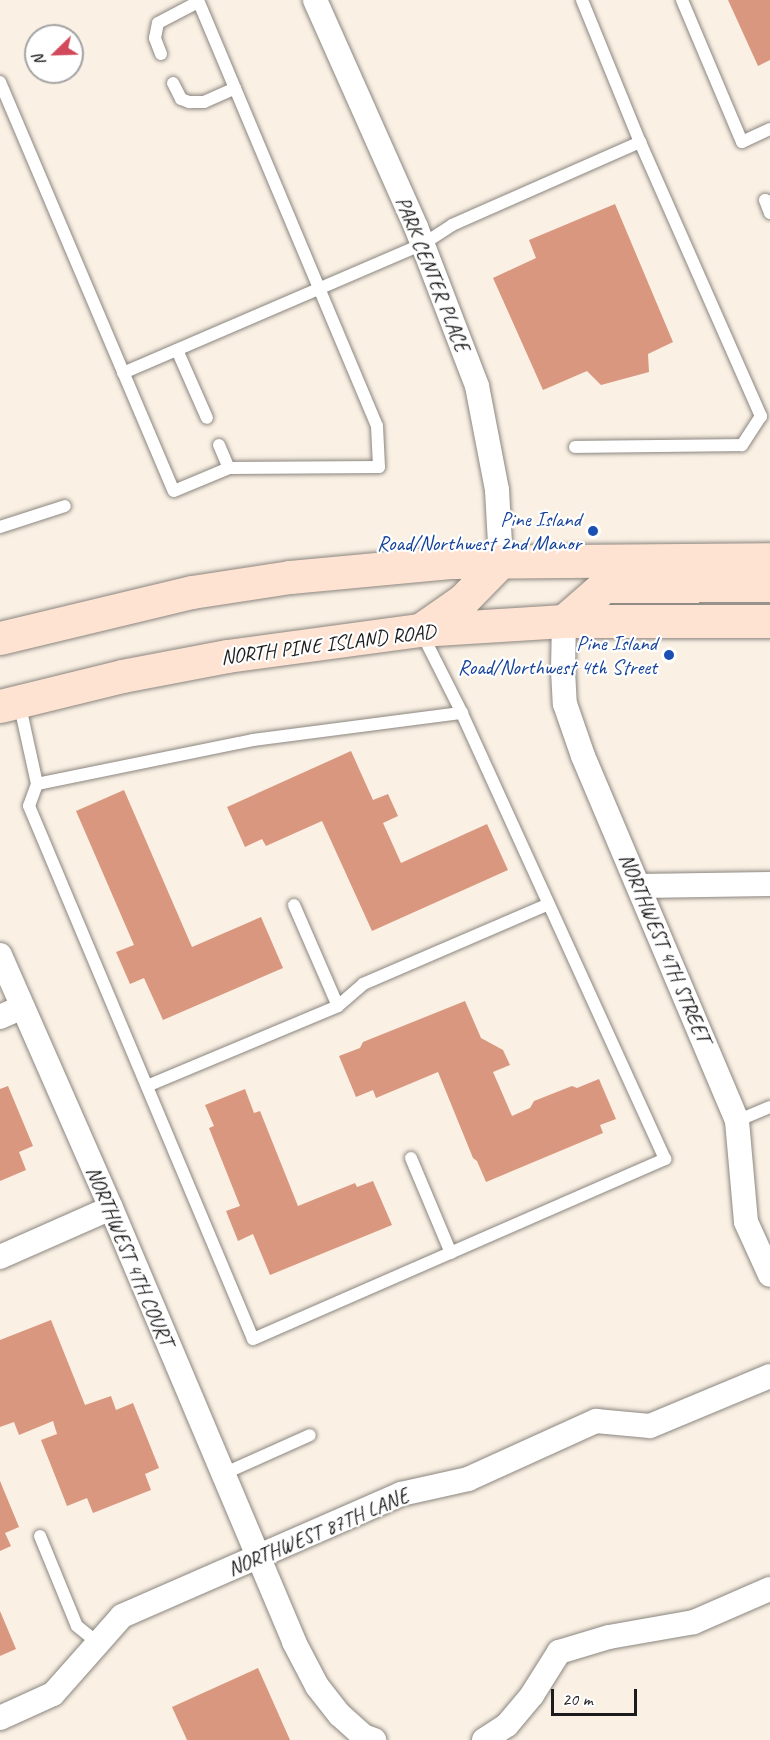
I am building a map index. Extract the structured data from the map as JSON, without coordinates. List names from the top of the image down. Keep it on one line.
{"streets":{"main road":["NORTH PINE ISLAND ROAD"],"street":["PARK CENTER PLACE","NORTHWEST 4TH STREET","NORTHWEST 4TH COURT","NORTHWEST 87TH LANE"]},"crossings":[["NORTH PINE ISLAND ROAD","NORTHWEST 4TH STREET"],["NORTHWEST 4TH COURT","NORTHWEST 87TH LANE"]],"places":["Pine Island Road/Northwest 2nd Manor","Pine Island Road/Northwest 4th Street"],"scale_bar":"20 m","north":"bottom left"}
